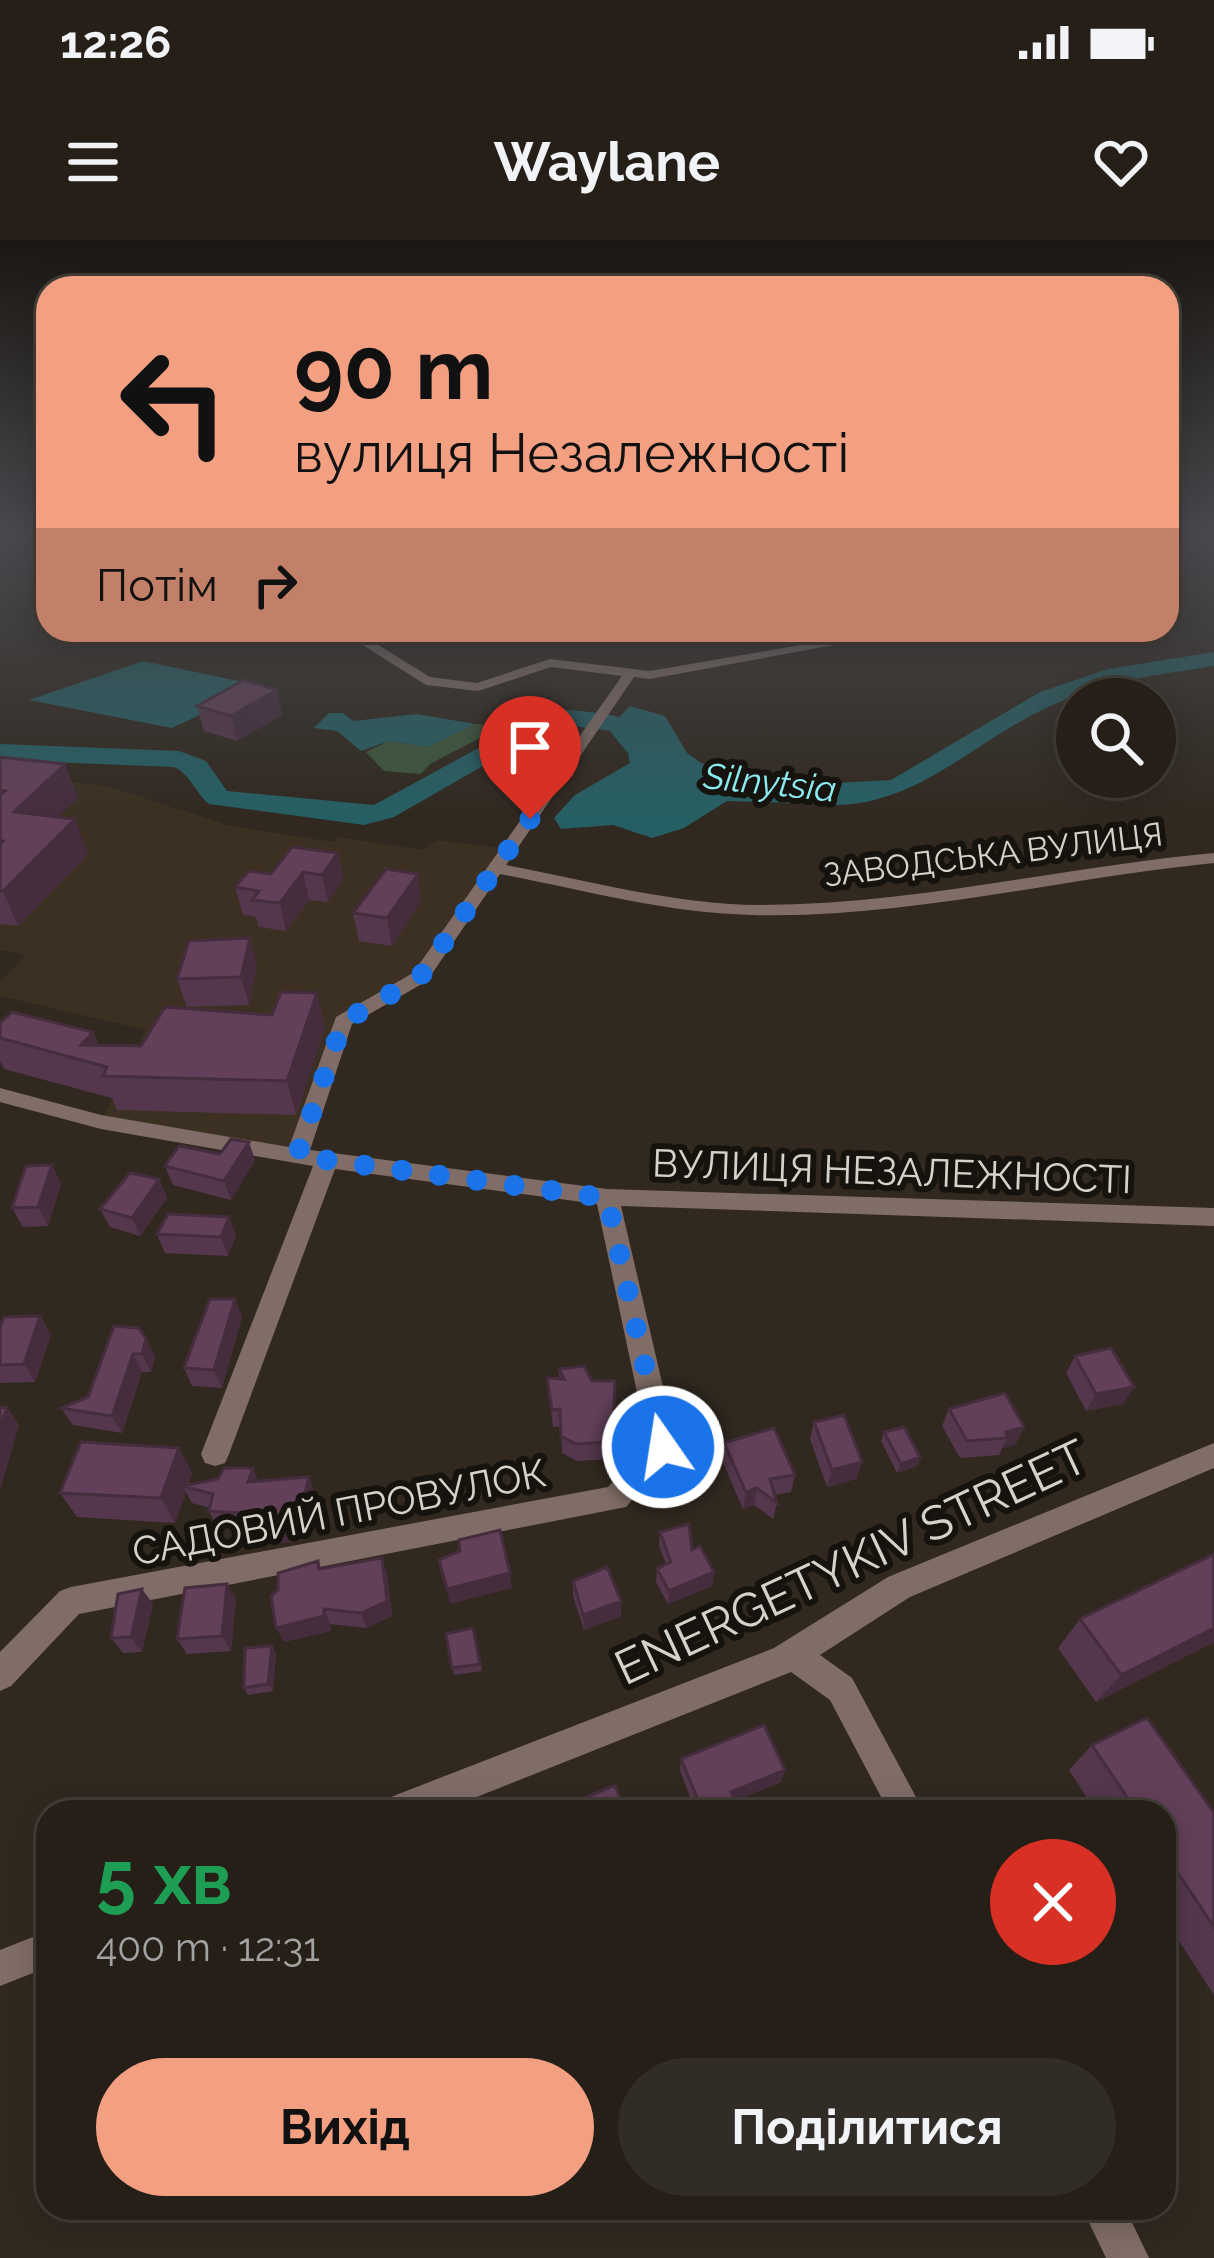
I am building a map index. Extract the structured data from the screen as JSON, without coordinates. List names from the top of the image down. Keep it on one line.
{"streets":{"street":["ЗАВОДСЬКА ВУЛИЦЯ","ВУЛИЦЯ НЕЗАЛЕЖНОСТІ","САДОВИЙ ПРОВУЛОК","ENERGETYKIV STREET"]},"crossings":[["ВУЛИЦЯ НЕЗАЛЕЖНОСТІ","САДОВИЙ ПРОВУЛОК"]],"water":["Silnytsia"],"page":{"status":"12:26","header":"Waylane","turn":["90 m","вулиця Незалежності"],"then":"Потім","heading":["5 хв","400 m · 12:31"],"buttons":["Вихід","Поділитися"]}}
